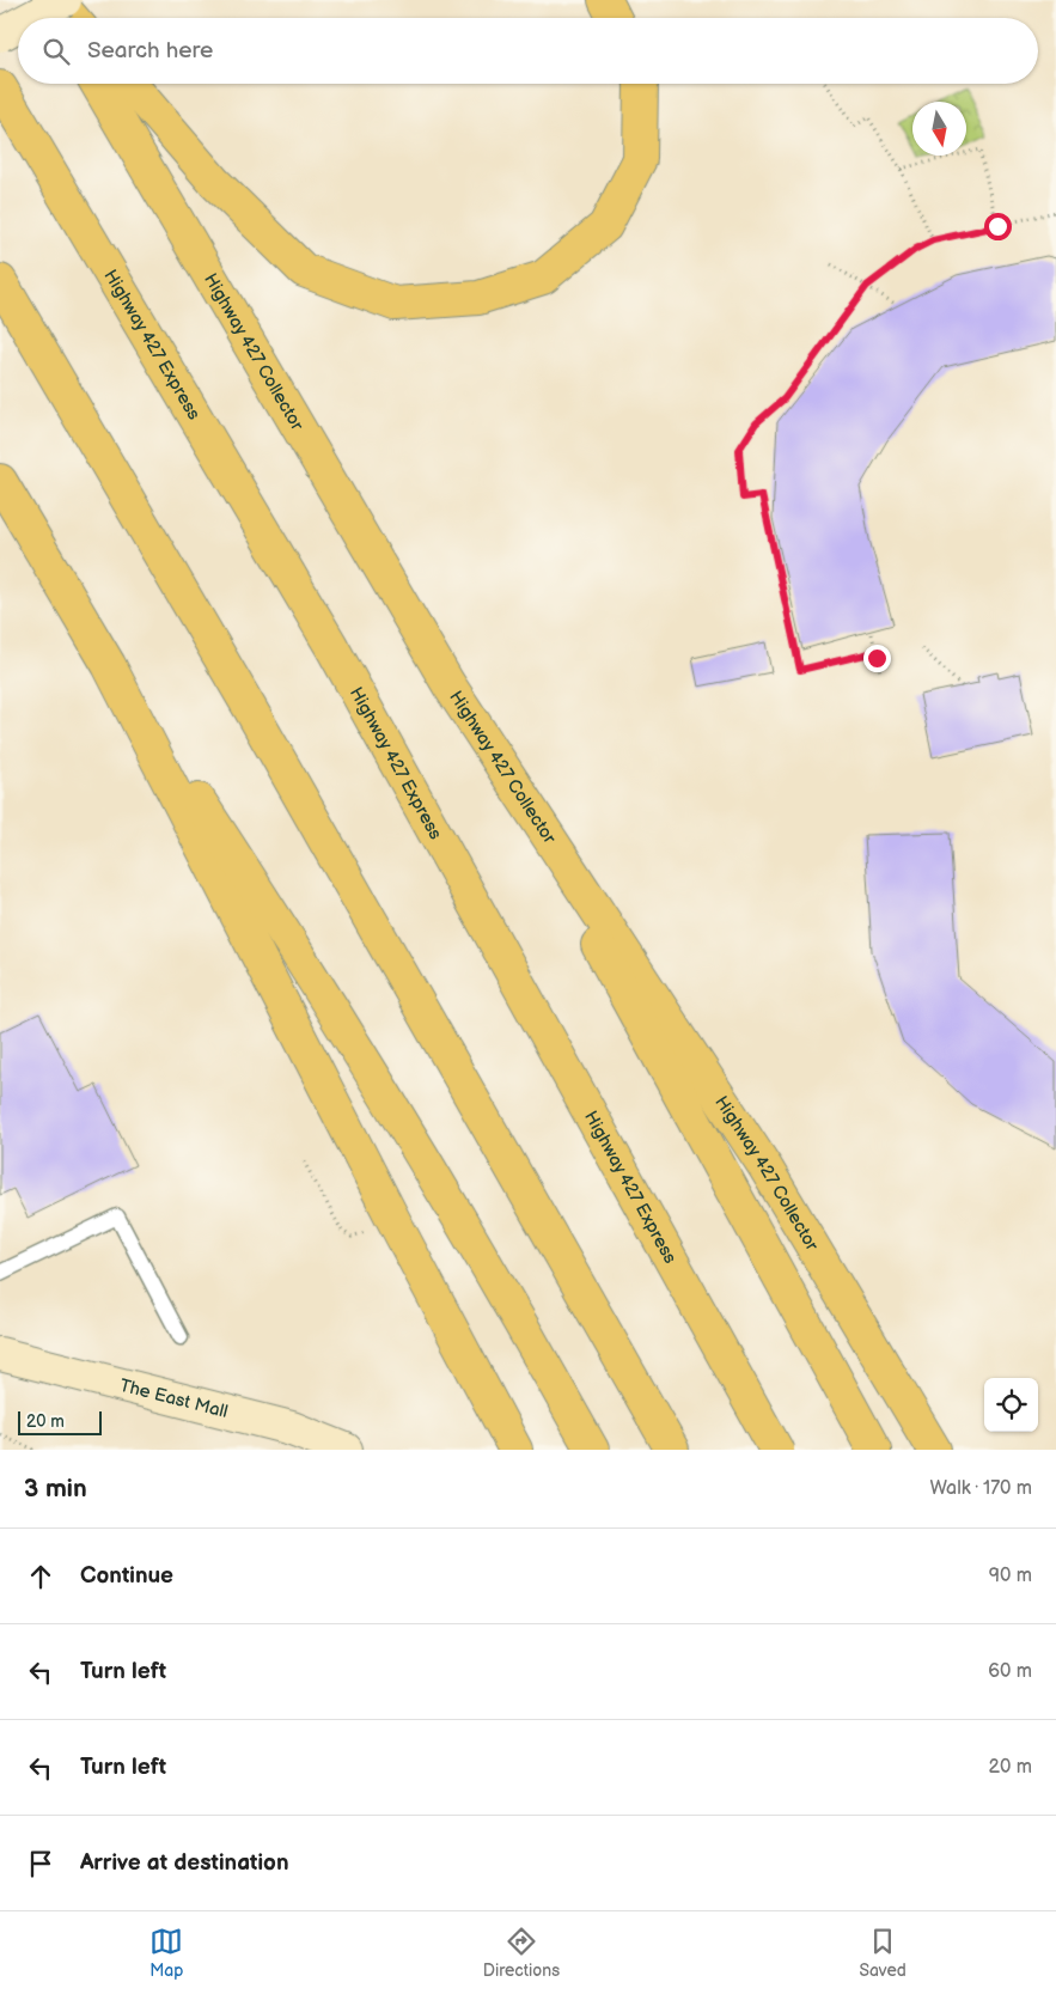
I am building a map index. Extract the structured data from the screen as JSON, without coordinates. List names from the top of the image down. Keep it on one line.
{"streets":{"highway":["Highway 427 Express","Highway 427 Collector"],"main road":["The East Mall"]},"scale_bar":"20 m","north":"bottom","page":{"search":"Search here","scale":"20 m","heading":["3 min","Walk · 170 m"],"list":[["Continue","90 m"],["Turn left","60 m"],["Turn left","20 m"],"Arrive at destination"],"nav":["Map","Directions","Saved"]}}
